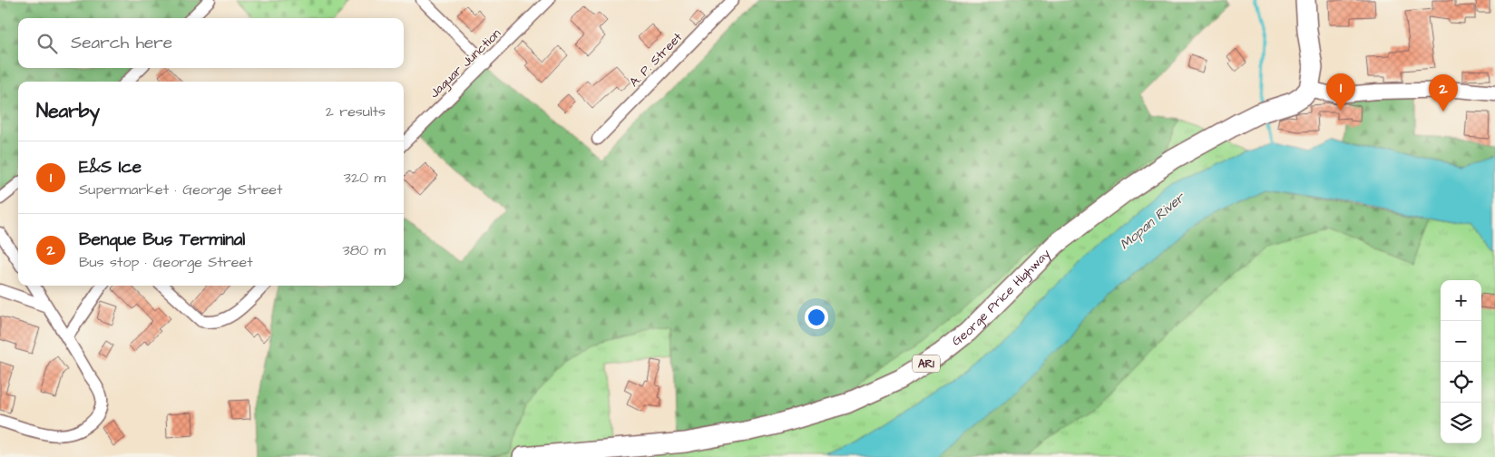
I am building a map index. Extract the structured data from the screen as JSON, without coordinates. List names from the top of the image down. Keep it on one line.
{"streets":{"highway":["George Price Highway","AR1"],"street":["A. P. Street","Jaguar Junction"]},"water":["Mopan River"],"page":{"search":"Search here","pins":["1","2"],"heading":["Nearby","2 results"],"list":[{"mark":"1","name":"E&S Ice","note":"Supermarket · George Street","value":"320 m"},{"mark":"2","name":"Benque Bus Terminal","note":"Bus stop · George Street","value":"380 m"}],"map_buttons":["+","−"]}}
